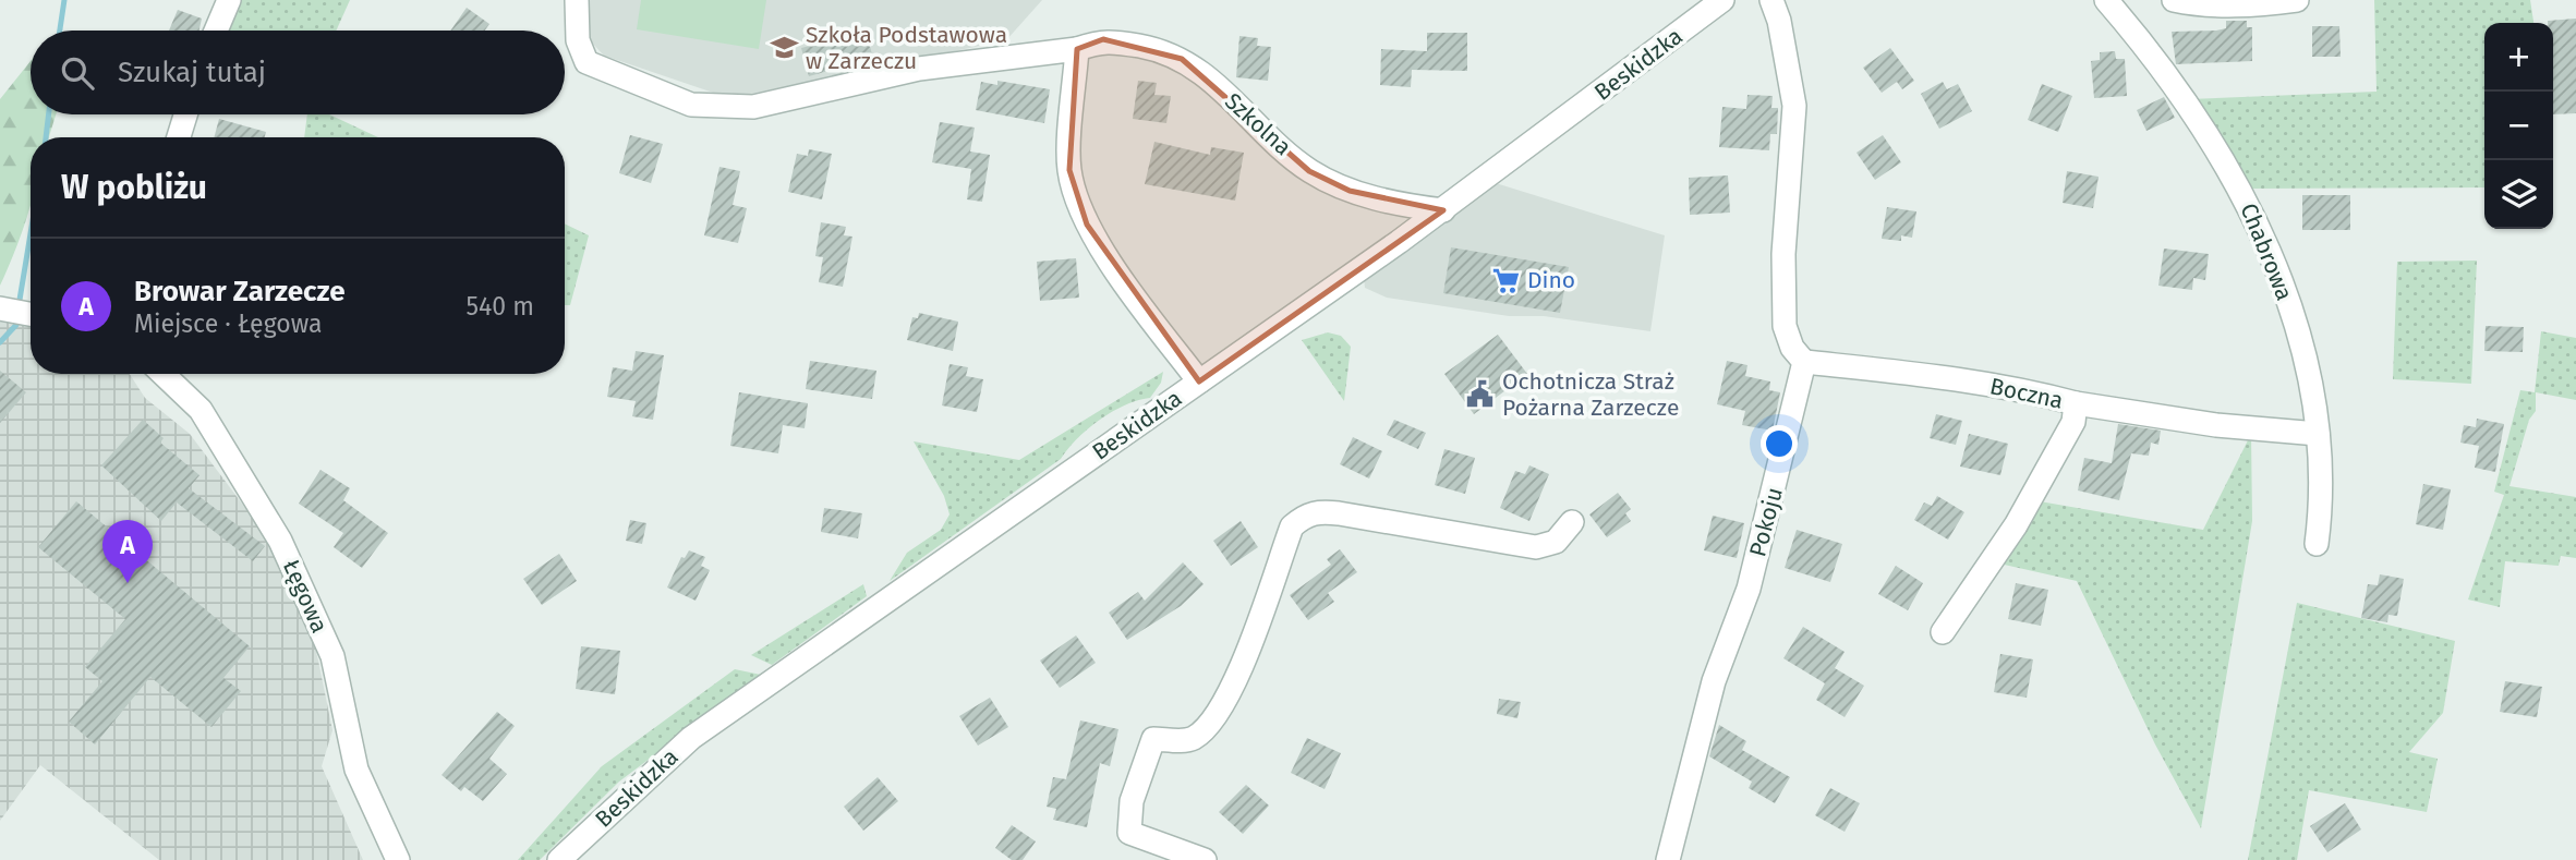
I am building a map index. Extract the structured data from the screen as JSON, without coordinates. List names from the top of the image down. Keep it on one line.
{"streets":{"street":["Beskidzka","Szkolna","Chabrowa","Boczna","Pokoju","Łęgowa"]},"crossings":[["Beskidzka","Szkolna"],["Boczna","Pokoju"]],"places":{"school or university":["Szkoła Podstawowa w Zarzeczu"],"supermarket":["Dino"],"public building":["Ochotnicza Straż Pożarna Zarzecze"]},"page":{"map_buttons":["+","−"],"search":"Szukaj tutaj","heading":"W pobliżu","list":[{"mark":"A","name":"Browar Zarzecze","note":"Miejsce · Łęgowa","value":"540 m"}],"pins":"A"}}
